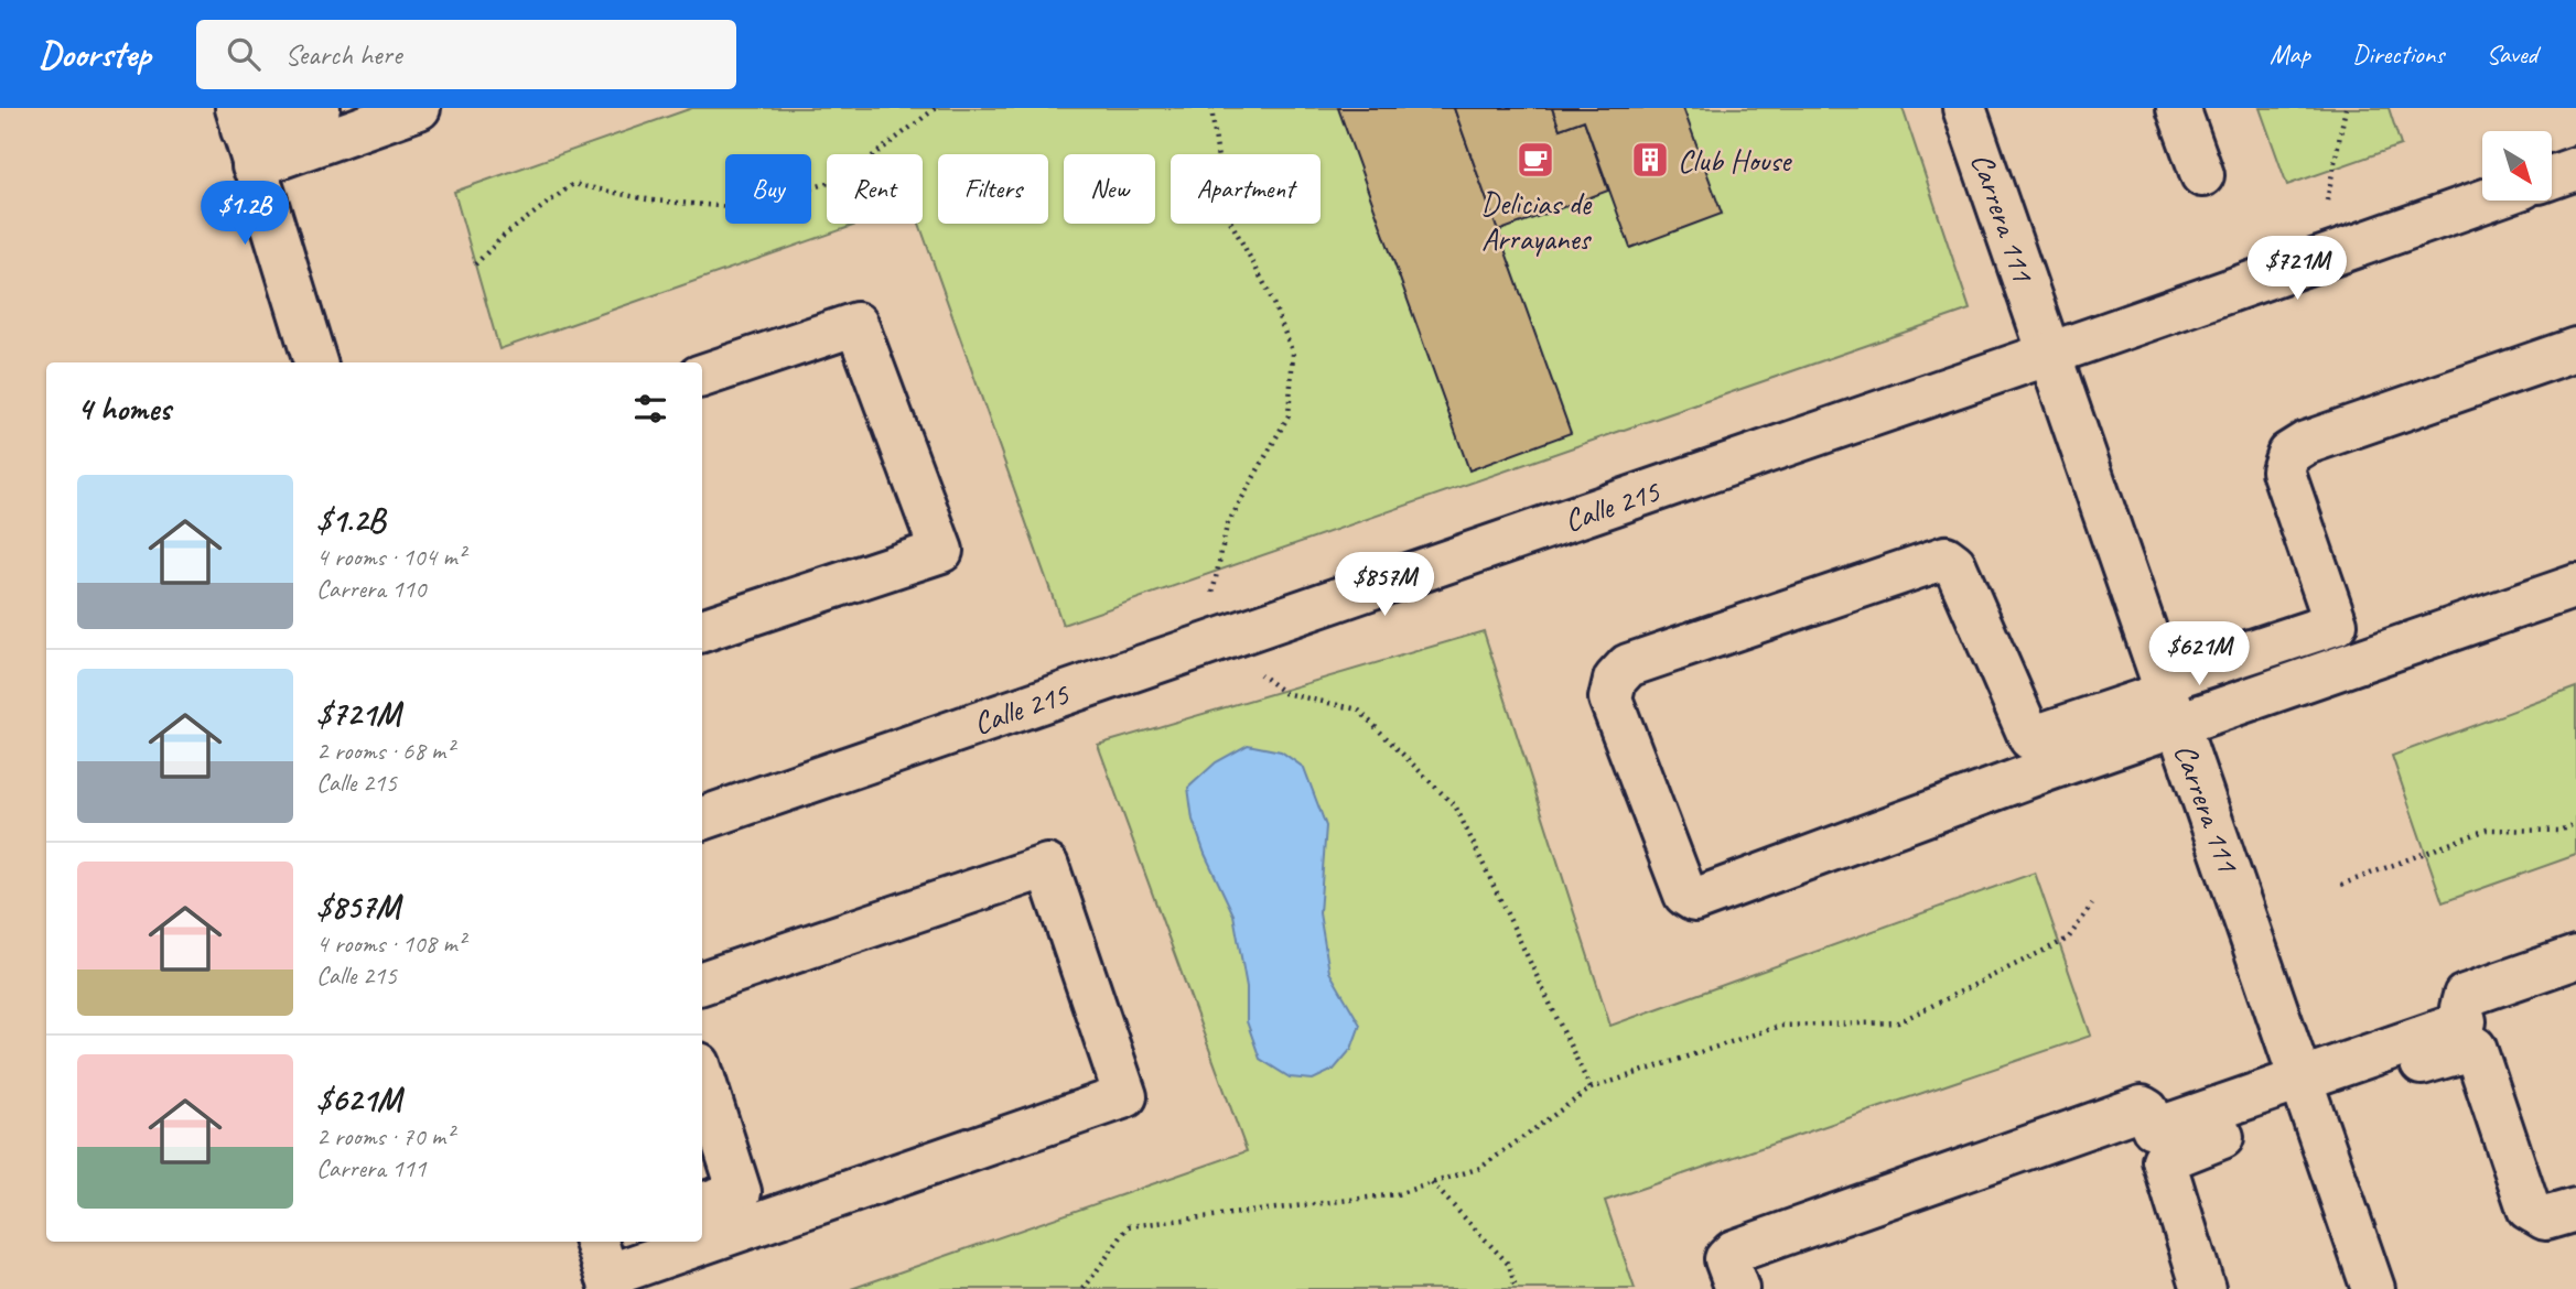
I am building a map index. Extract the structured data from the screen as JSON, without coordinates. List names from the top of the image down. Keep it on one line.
{"streets":{"street":["Carrera 111","Calle 215"]},"crossings":[["Carrera 111","Calle 215"]],"places":{"cafe":["Delicias de Arrayanes"],"building":["Club House"]},"north":"bottom right","page":{"header":"Doorstep","search":"Search here","nav":["Map","Directions","Saved"],"chip":["Buy","Rent","Filters","New","Apartment"],"price":["$1.2B","$721M","$857M","$621M"],"heading":"4 homes","list":[{"name":"$1.2B","note":"4 rooms · 104 m² · Carrera 110"},{"name":"$721M","note":"2 rooms · 68 m² · Calle 215"},{"name":"$857M","note":"4 rooms · 108 m² · Calle 215"},{"name":"$621M","note":"2 rooms · 70 m² · Carrera 111"}]}}
